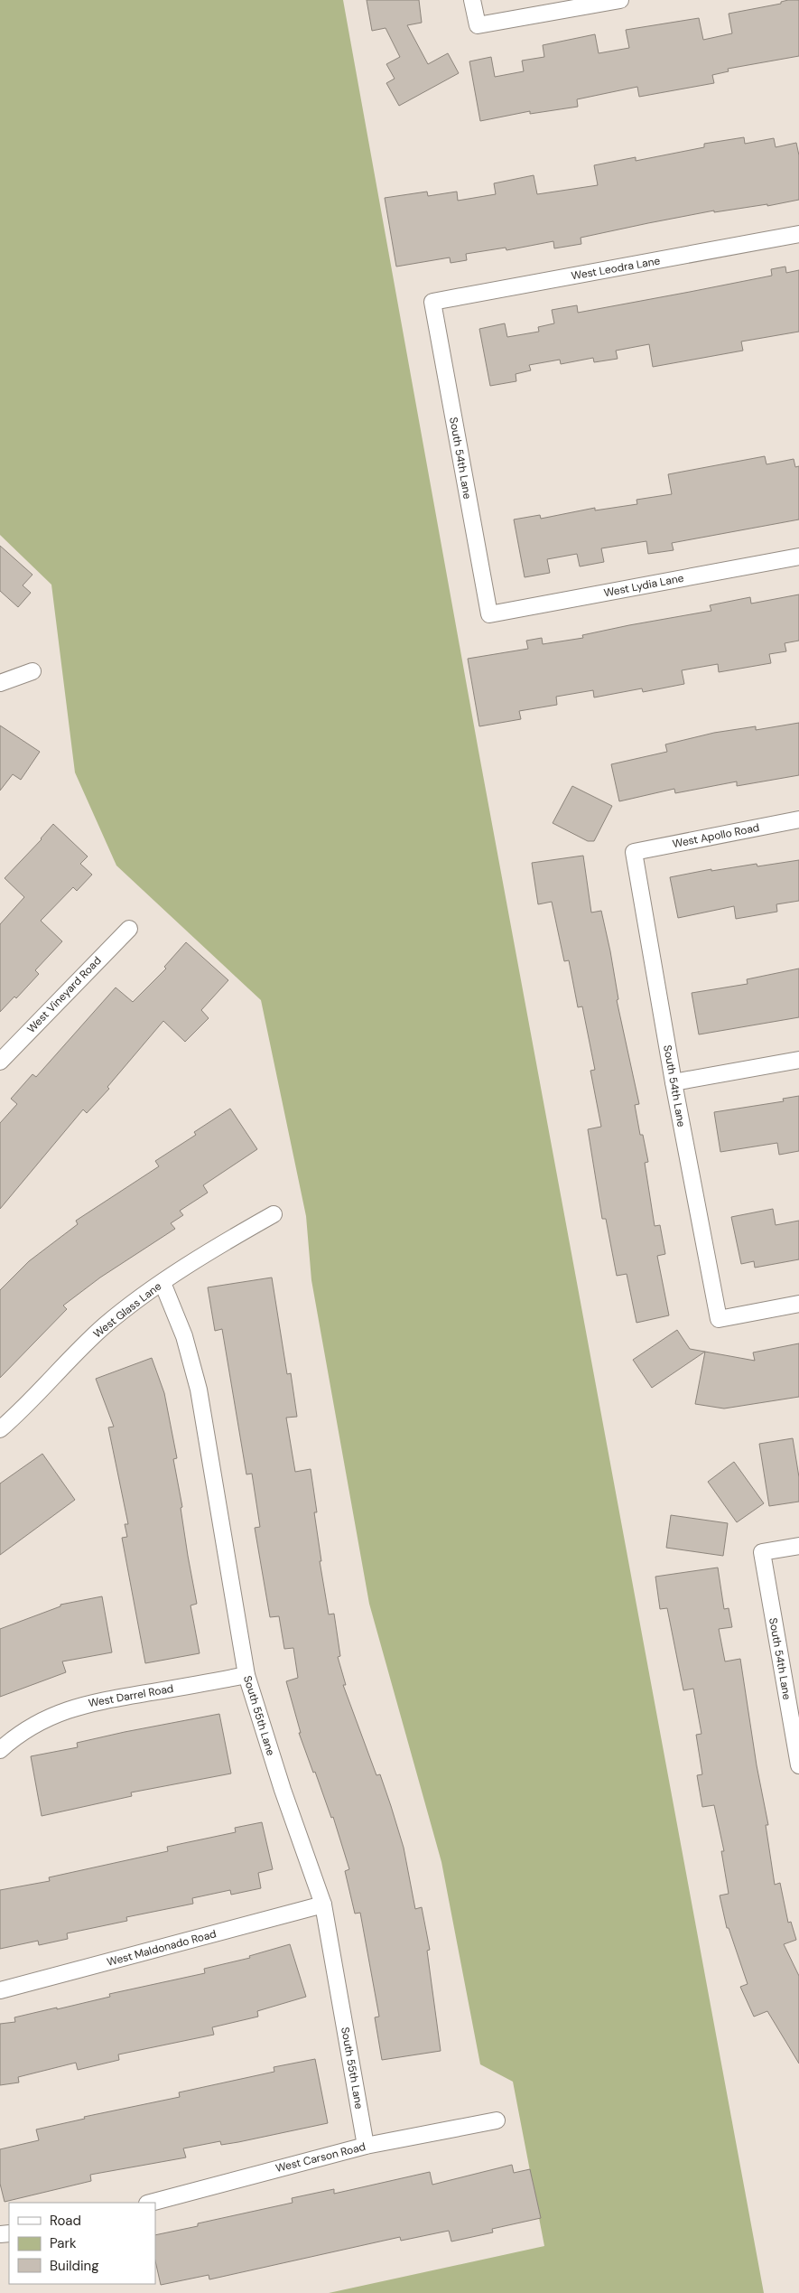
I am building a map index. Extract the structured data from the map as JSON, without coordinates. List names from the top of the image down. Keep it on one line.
{"streets":{"street":["West Leodra Lane","South 54th Lane","West Lydia Lane","West Apollo Road","West Vineyard Road","West Glass Lane","West Darrel Road","South 55th Lane","West Maldonado Road","West Carson Road"]},"crossings":[["West Leodra Lane","South 54th Lane"],["South 54th Lane","West Lydia Lane"],["South 54th Lane","West Apollo Road"],["West Glass Lane","South 55th Lane"],["West Darrel Road","South 55th Lane"],["South 55th Lane","West Maldonado Road"],["South 55th Lane","West Carson Road"]],"legend":["Road","Park","Building"]}
